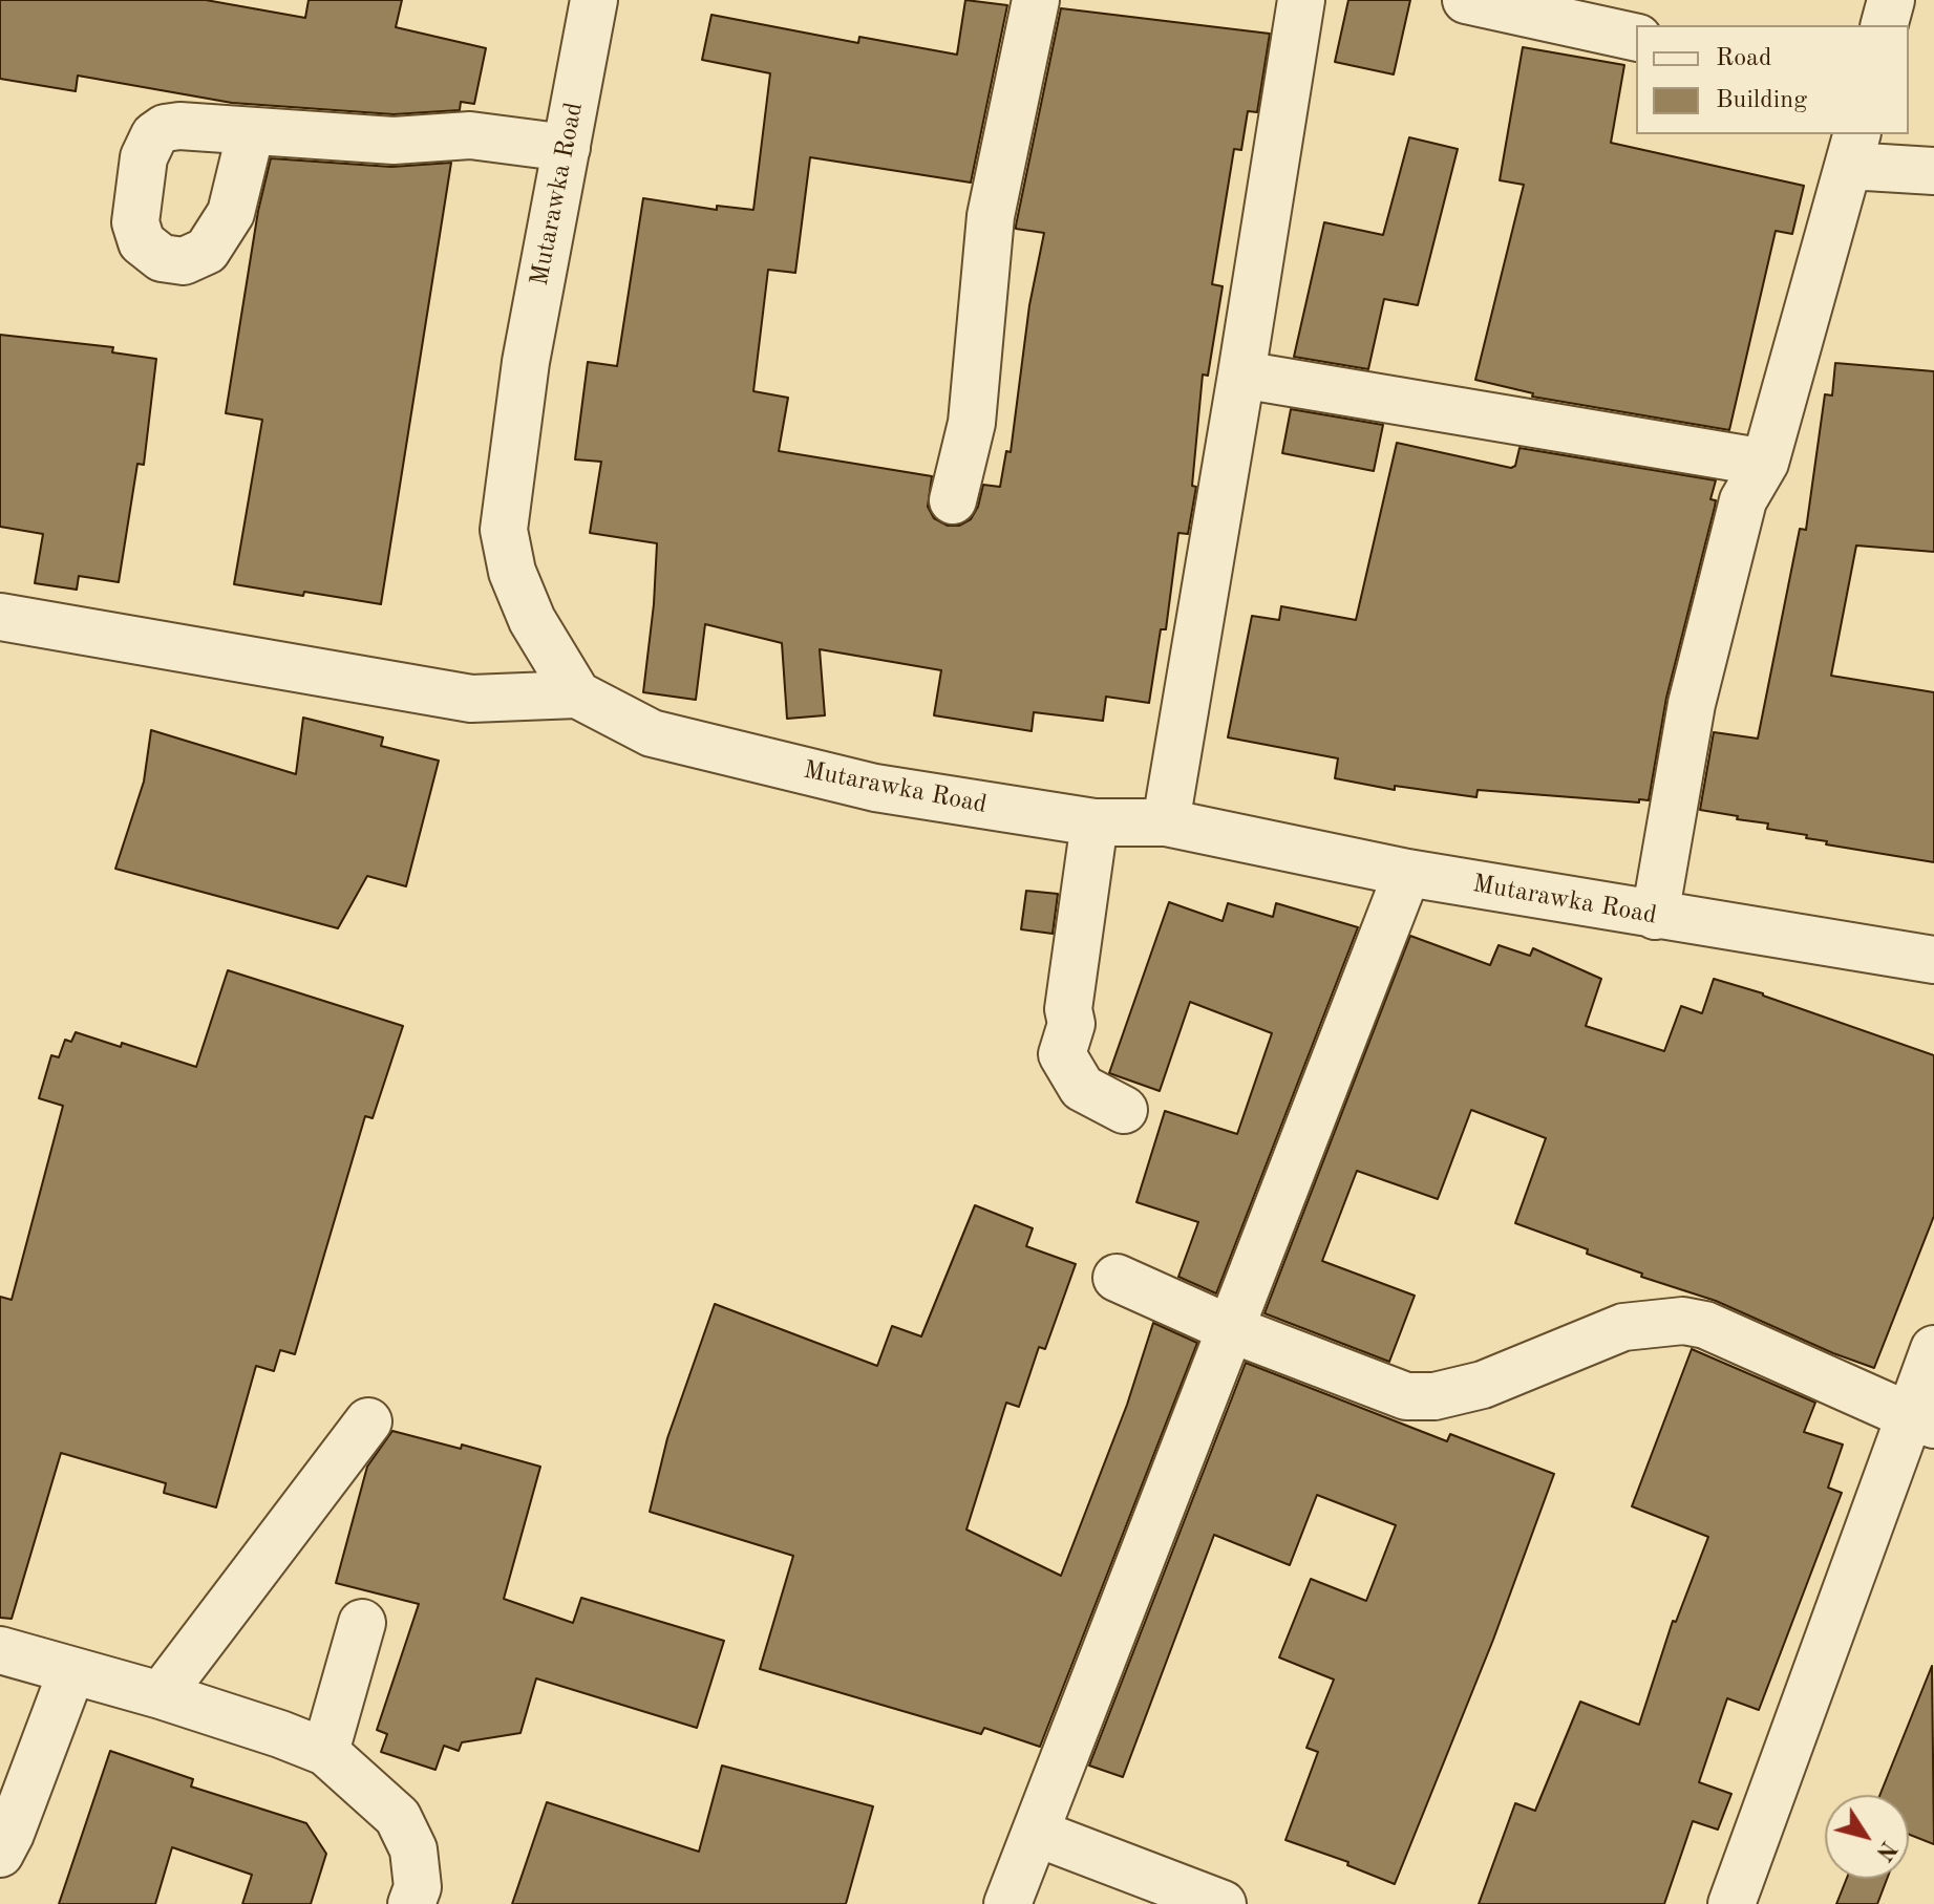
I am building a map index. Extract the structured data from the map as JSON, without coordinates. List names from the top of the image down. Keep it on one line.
{"streets":{"street":["Mutarawka Road"]},"legend":["Road","Building"],"north":"bottom right"}
